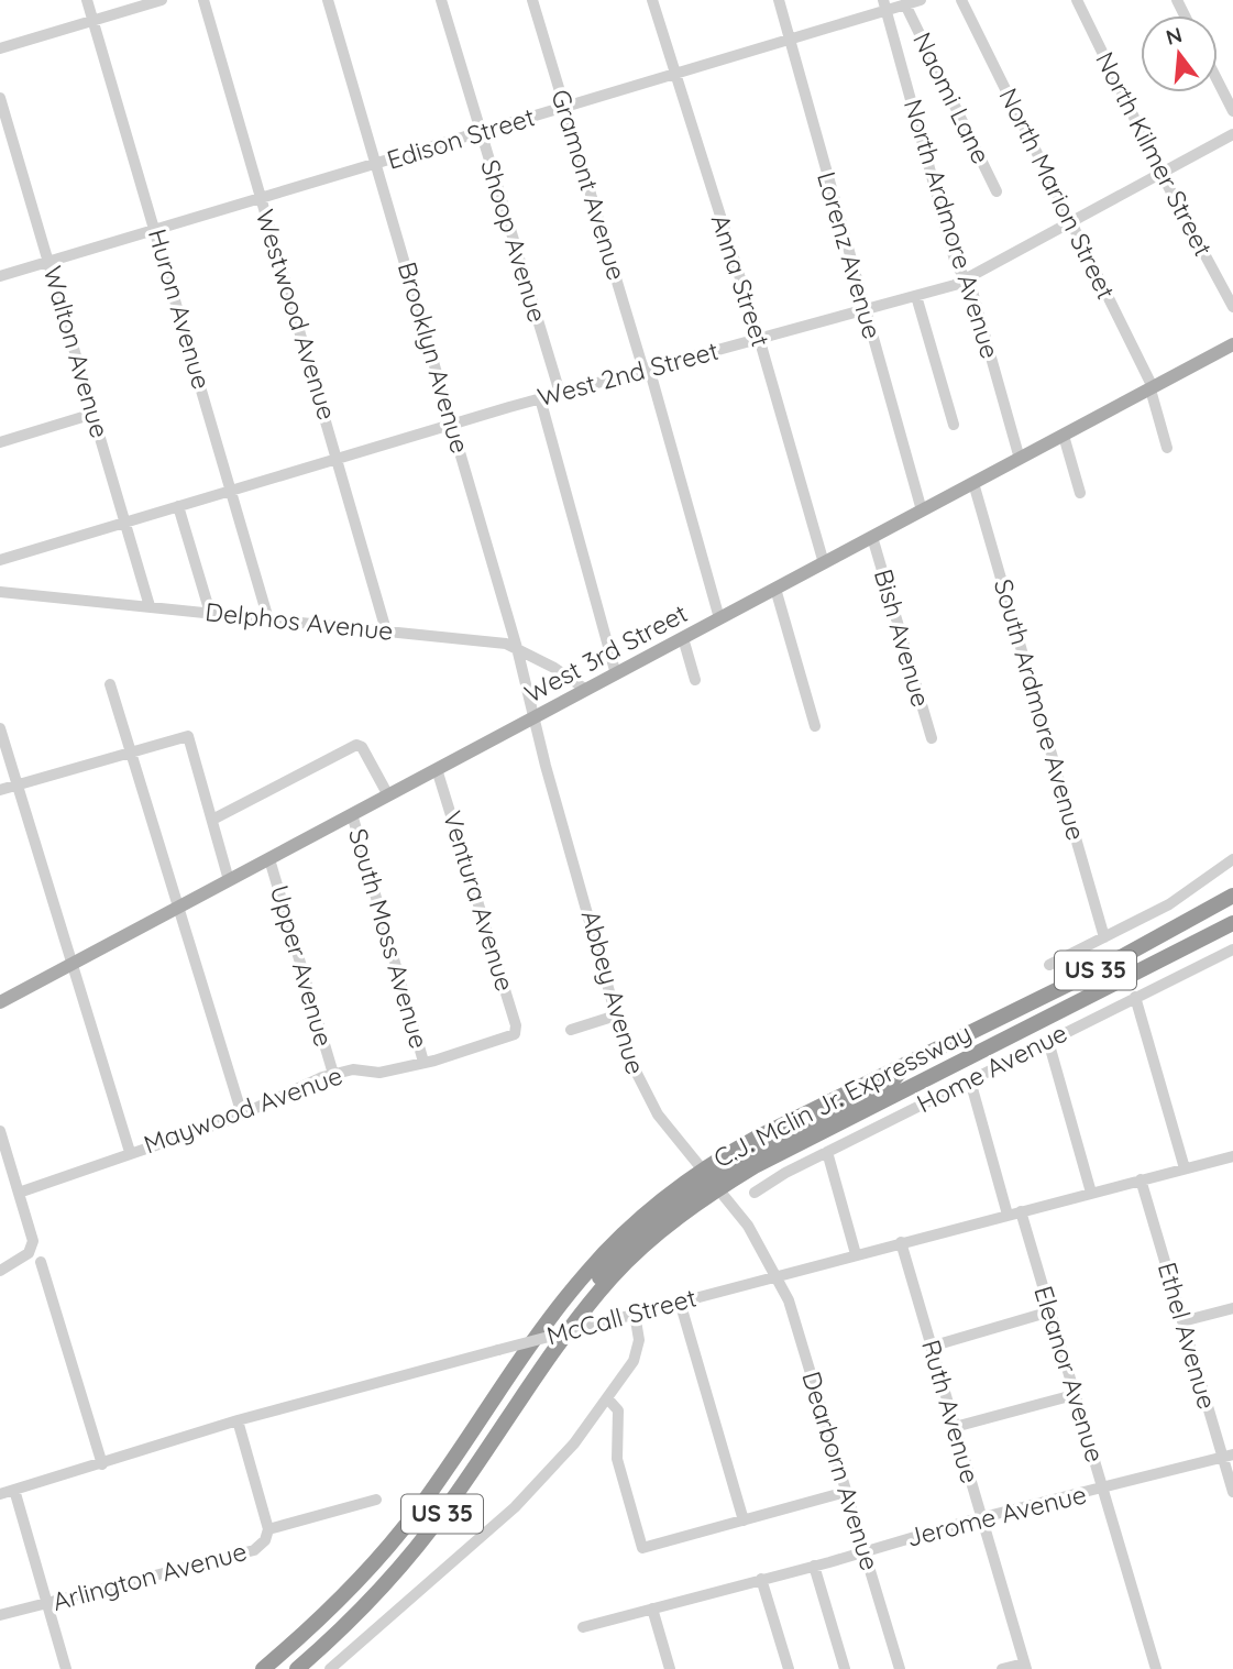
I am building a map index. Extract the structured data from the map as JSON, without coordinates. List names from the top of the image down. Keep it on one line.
{"streets":{"highway":["US 35","C.J. Mclin Jr. Expressway"],"main road":["West 3rd Street"],"street":["Naomi Lane","Edison Street","North Kilmer Street","Gramont Avenue","North Marion Street","North Ardmore Avenue","Shoop Avenue","Lorenz Avenue","Anna Street","Huron Avenue","Westwood Avenue","Walton Avenue","Brooklyn Avenue","West 2nd Street","Delphos Avenue","Bish Avenue","South Ardmore Avenue","Ventura Avenue","South Moss Avenue","Upper Avenue","Abbey Avenue","Home Avenue","Maywood Avenue","McCall Street","Ethel Avenue","Eleanor Avenue","Ruth Avenue","Dearborn Avenue","Jerome Avenue","Arlington Avenue"]},"crossings":[["Naomi Lane","Edison Street"],["Edison Street","Gramont Avenue"],["Edison Street","North Ardmore Avenue"],["Edison Street","Shoop Avenue"],["Edison Street","Lorenz Avenue"],["Edison Street","Anna Street"],["Edison Street","Huron Avenue"],["Edison Street","Westwood Avenue"],["Edison Street","Walton Avenue"],["Edison Street","Brooklyn Avenue"],["North Kilmer Street","West 2nd Street"],["Gramont Avenue","West 2nd Street"],["Gramont Avenue","West 3rd Street"],["North Marion Street","West 2nd Street"],["North Marion Street","West 3rd Street"],["North Ardmore Avenue","West 2nd Street"],["North Ardmore Avenue","West 3rd Street"],["Shoop Avenue","West 2nd Street"],["Lorenz Avenue","West 2nd Street"],["Lorenz Avenue","West 3rd Street"],["Anna Street","West 2nd Street"],["Anna Street","West 3rd Street"],["Huron Avenue","West 2nd Street"],["Huron Avenue","Delphos Avenue"],["Westwood Avenue","West 2nd Street"],["Westwood Avenue","Delphos Avenue"],["Walton Avenue","West 2nd Street"],["Walton Avenue","Delphos Avenue"],["Brooklyn Avenue","West 2nd Street"],["Brooklyn Avenue","Delphos Avenue"],["Brooklyn Avenue","West 3rd Street"],["Brooklyn Avenue","Abbey Avenue"],["Delphos Avenue","West 3rd Street"],["Bish Avenue","West 3rd Street"],["West 3rd Street","South Ardmore Avenue"],["West 3rd Street","Ventura Avenue"],["West 3rd Street","South Moss Avenue"],["West 3rd Street","Upper Avenue"],["West 3rd Street","Abbey Avenue"],["Ventura Avenue","Maywood Avenue"],["South Moss Avenue","Maywood Avenue"],["Upper Avenue","Maywood Avenue"],["US 35","Abbey Avenue"],["US 35","C.J. Mclin Jr. Expressway"],["Abbey Avenue","C.J. Mclin Jr. Expressway"],["Abbey Avenue","McCall Street"],["Abbey Avenue","Dearborn Avenue"],["McCall Street","Ethel Avenue"],["McCall Street","Eleanor Avenue"],["McCall Street","Ruth Avenue"],["McCall Street","Dearborn Avenue"],["Ethel Avenue","Jerome Avenue"],["Eleanor Avenue","Jerome Avenue"],["Ruth Avenue","Jerome Avenue"],["Dearborn Avenue","Jerome Avenue"]],"north":"top"}
